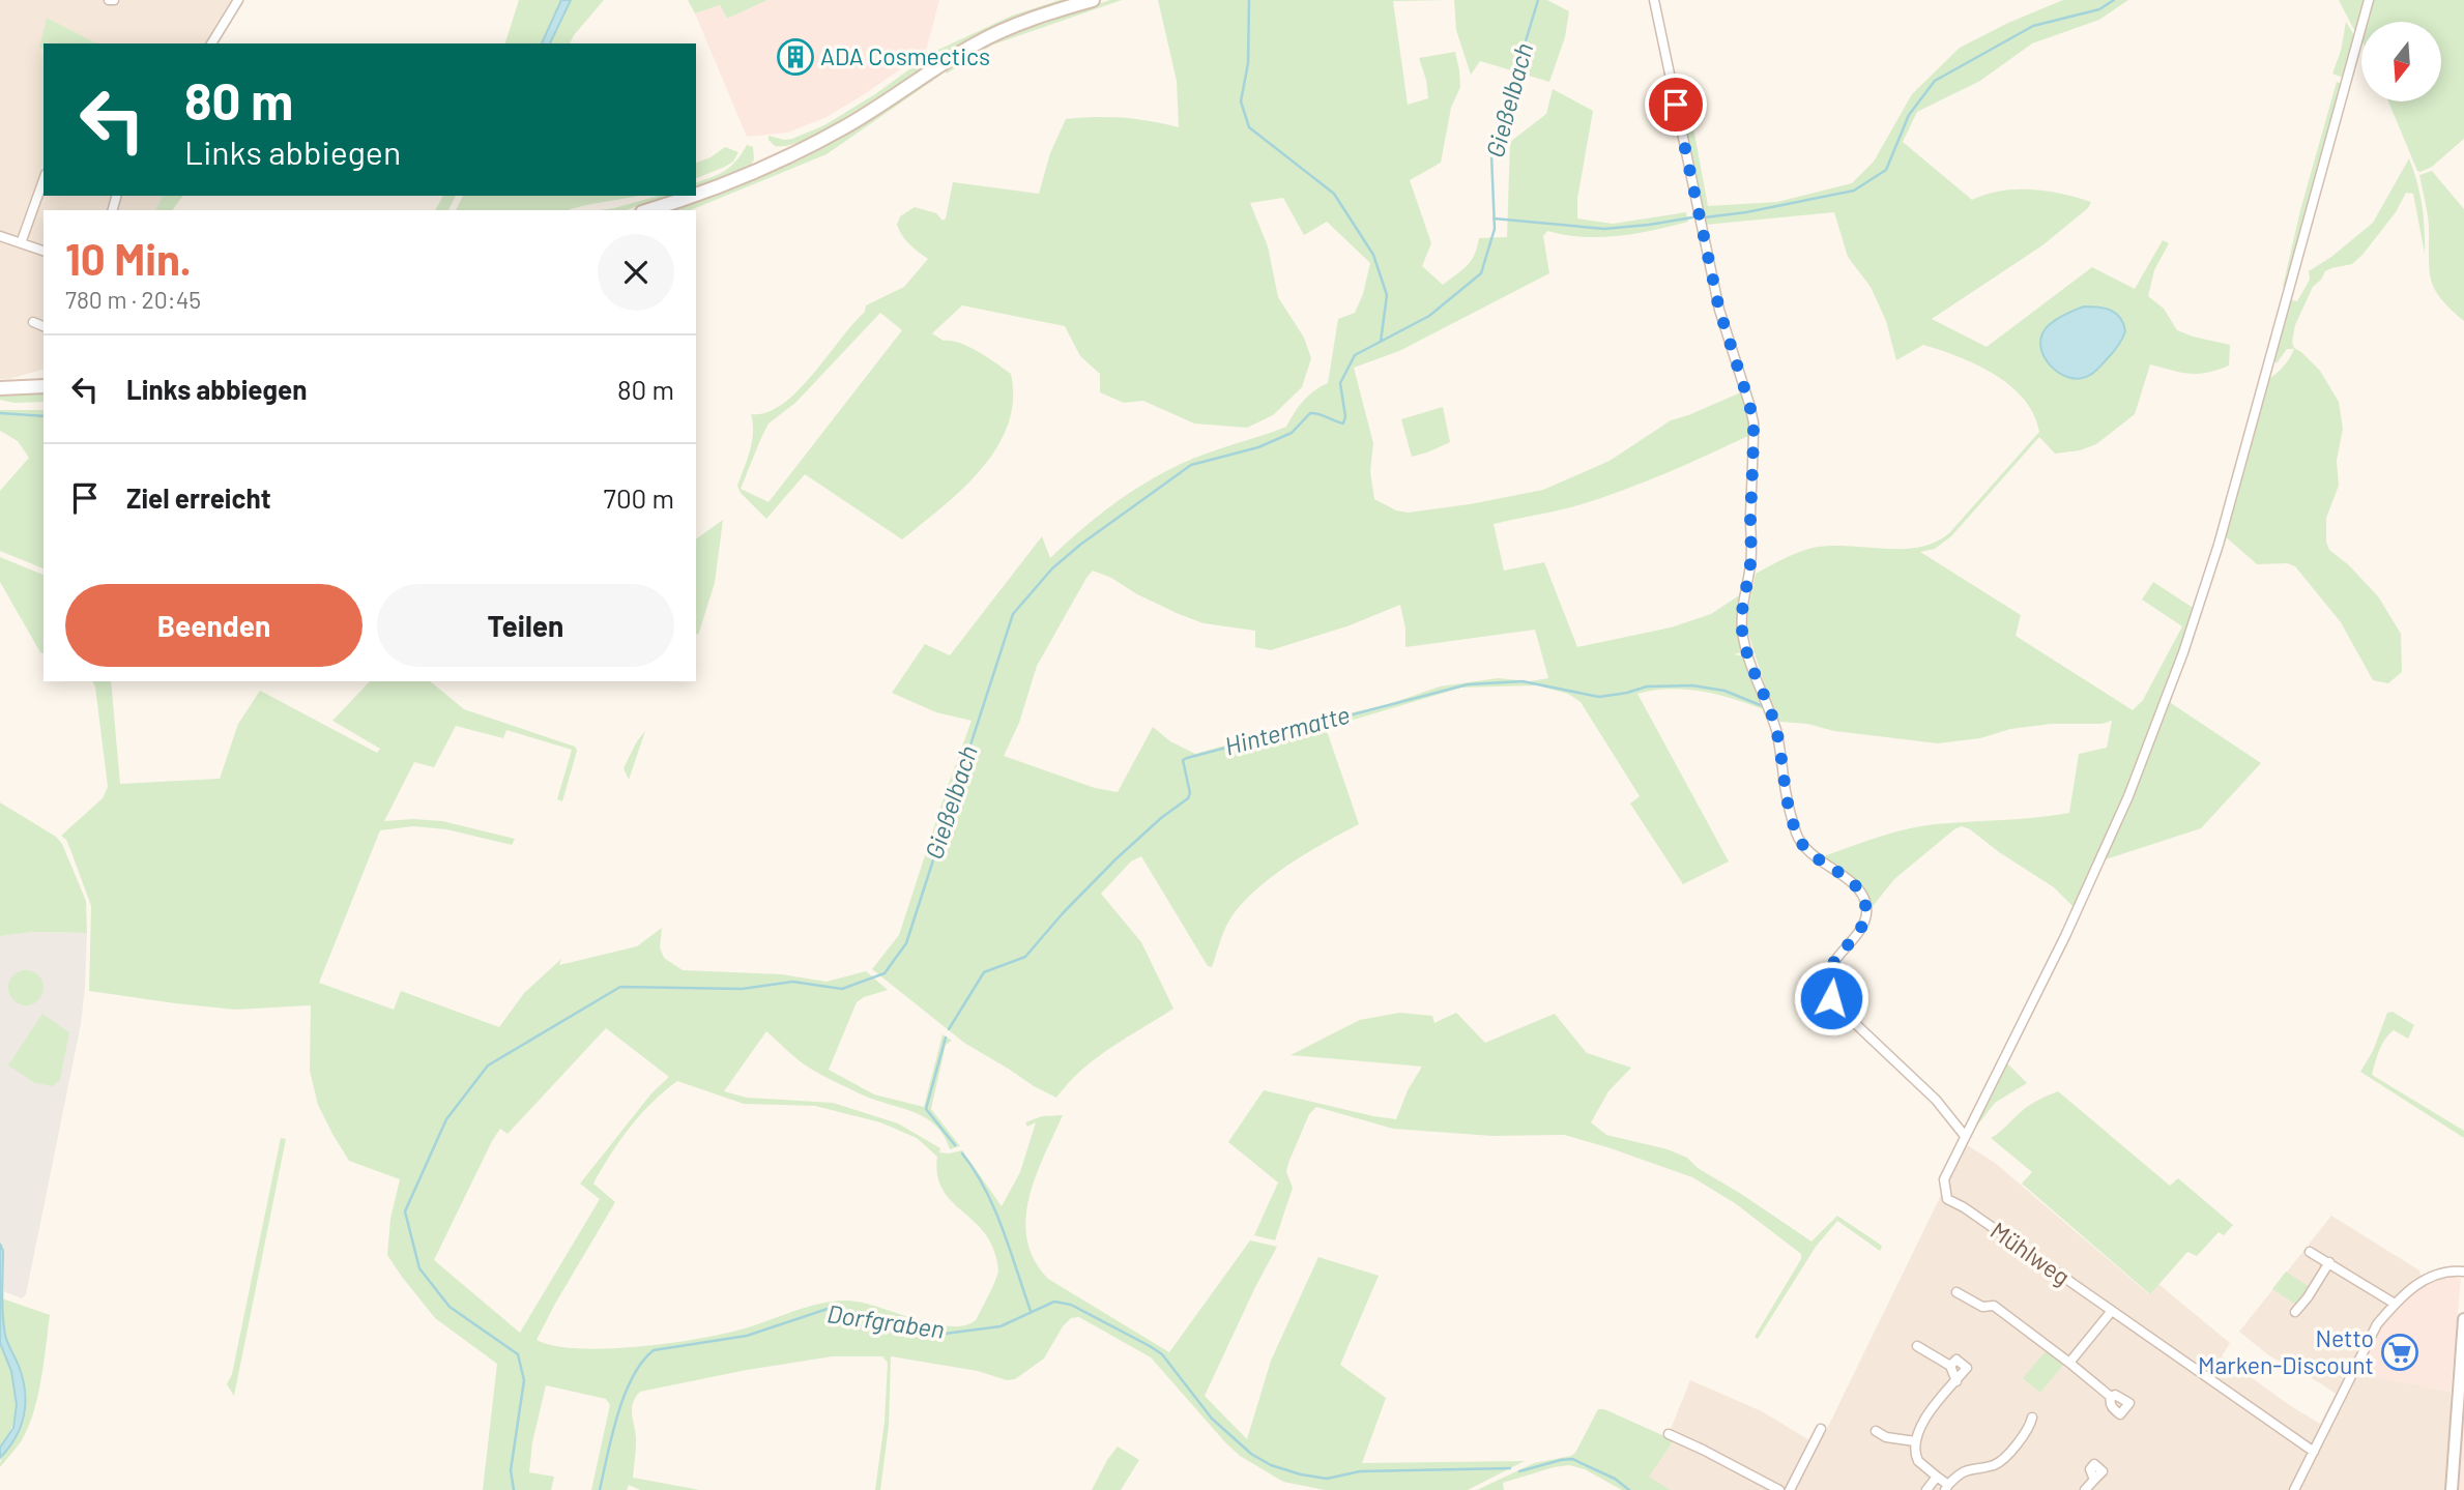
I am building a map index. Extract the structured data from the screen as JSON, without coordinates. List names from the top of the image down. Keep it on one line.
{"streets":{"street":["Mühlweg"]},"water":["Gießelbach","Hintermatte","Dorfgraben"],"places":{"building":["ADA Cosmectics"],"supermarket":["Netto Marken-Discount"]},"north":"bottom","page":{"turn":["80 m","Links abbiegen"],"heading":["10 Min.","780 m · 20:45"],"list":[{"name":"Links abbiegen","value":"80 m"},{"name":"Ziel erreicht","value":"700 m"}],"buttons":["Beenden","Teilen"]}}
